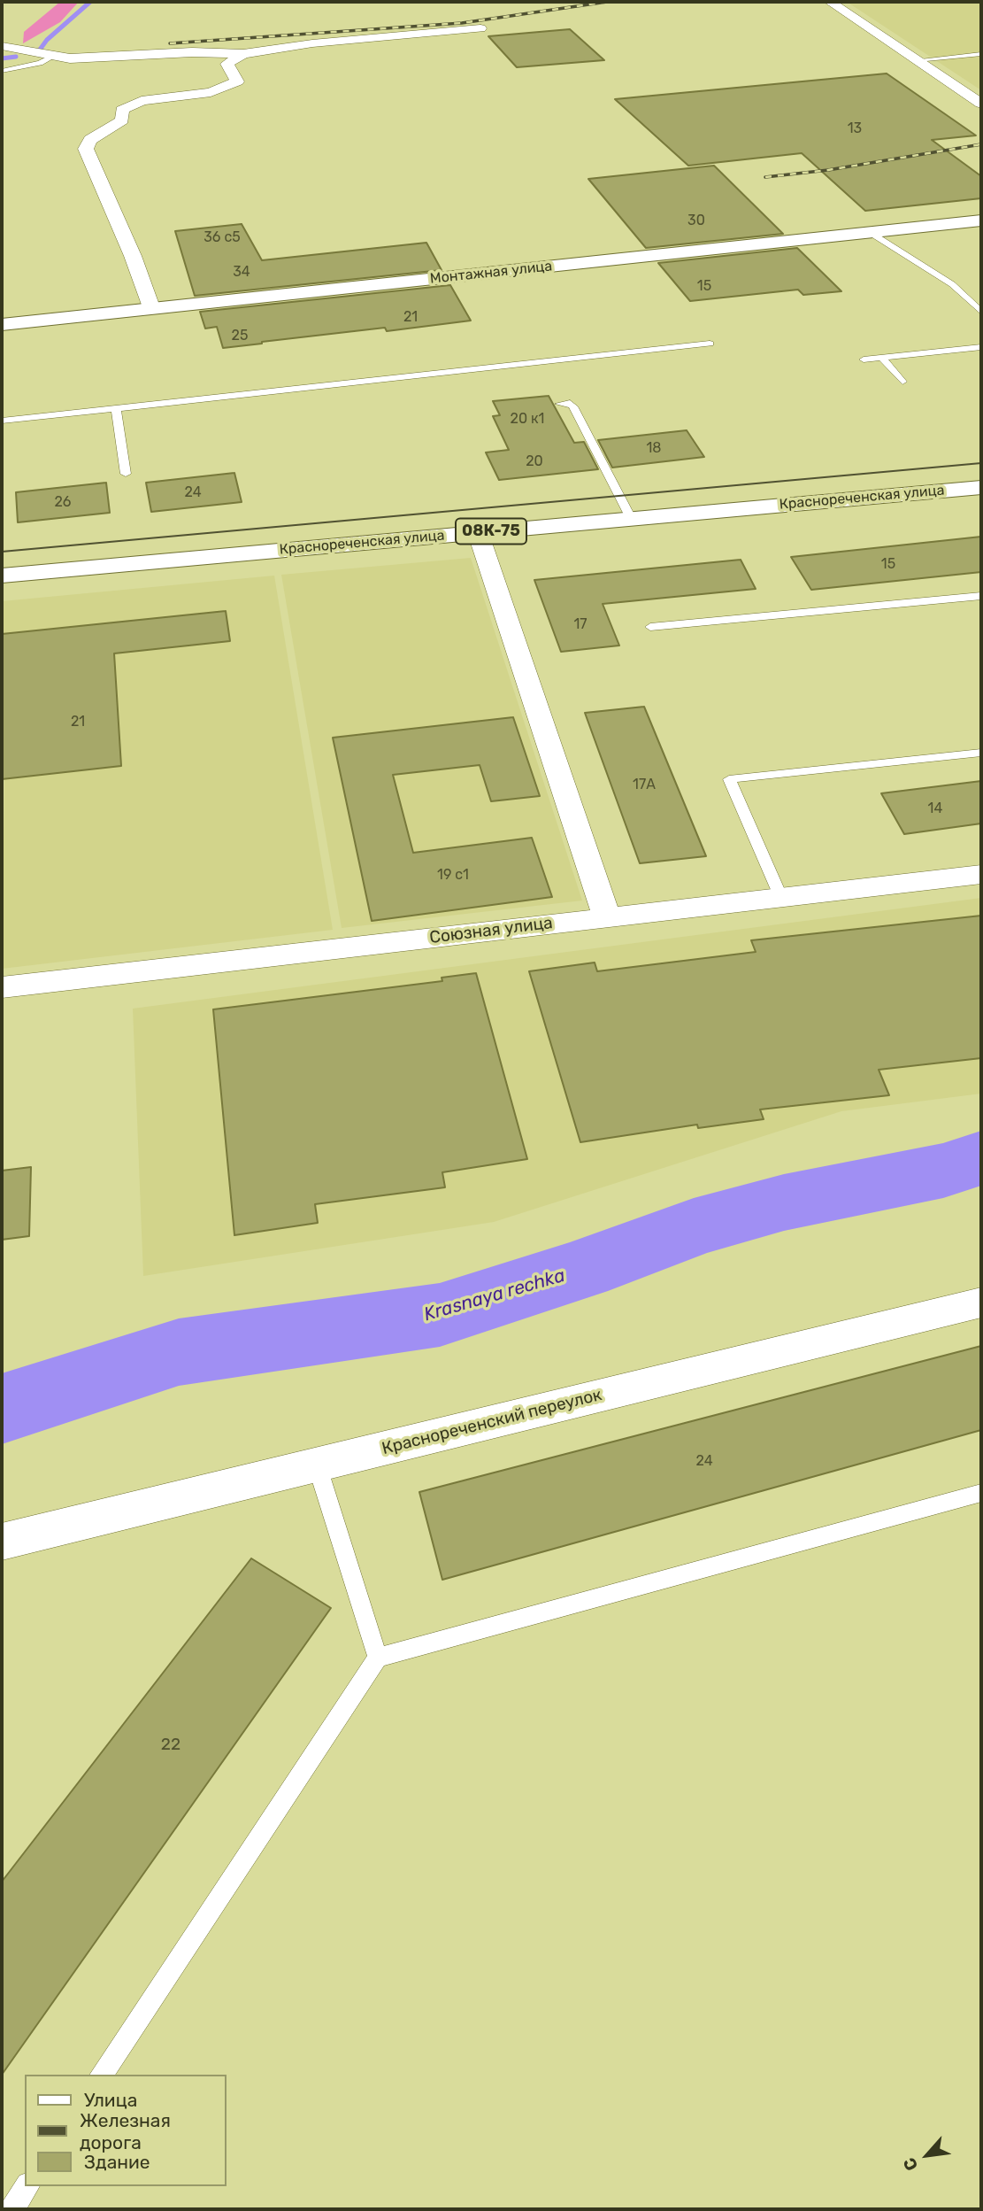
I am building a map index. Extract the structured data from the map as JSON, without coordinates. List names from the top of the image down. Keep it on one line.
{"streets":{"street":["Монтажная улица","Краснореченская улица","08К-75","Союзная улица","Краснореченский переулок"]},"water":["Krasnaya rechka"],"house_numbers":["13","30","36 с5","34","15","21","25","20 к1","18","20","24","26","15","17","21","17А","14","19 с1","24","22"],"legend":["Улица","Железная дорога","Здание"],"north":"bottom left"}
